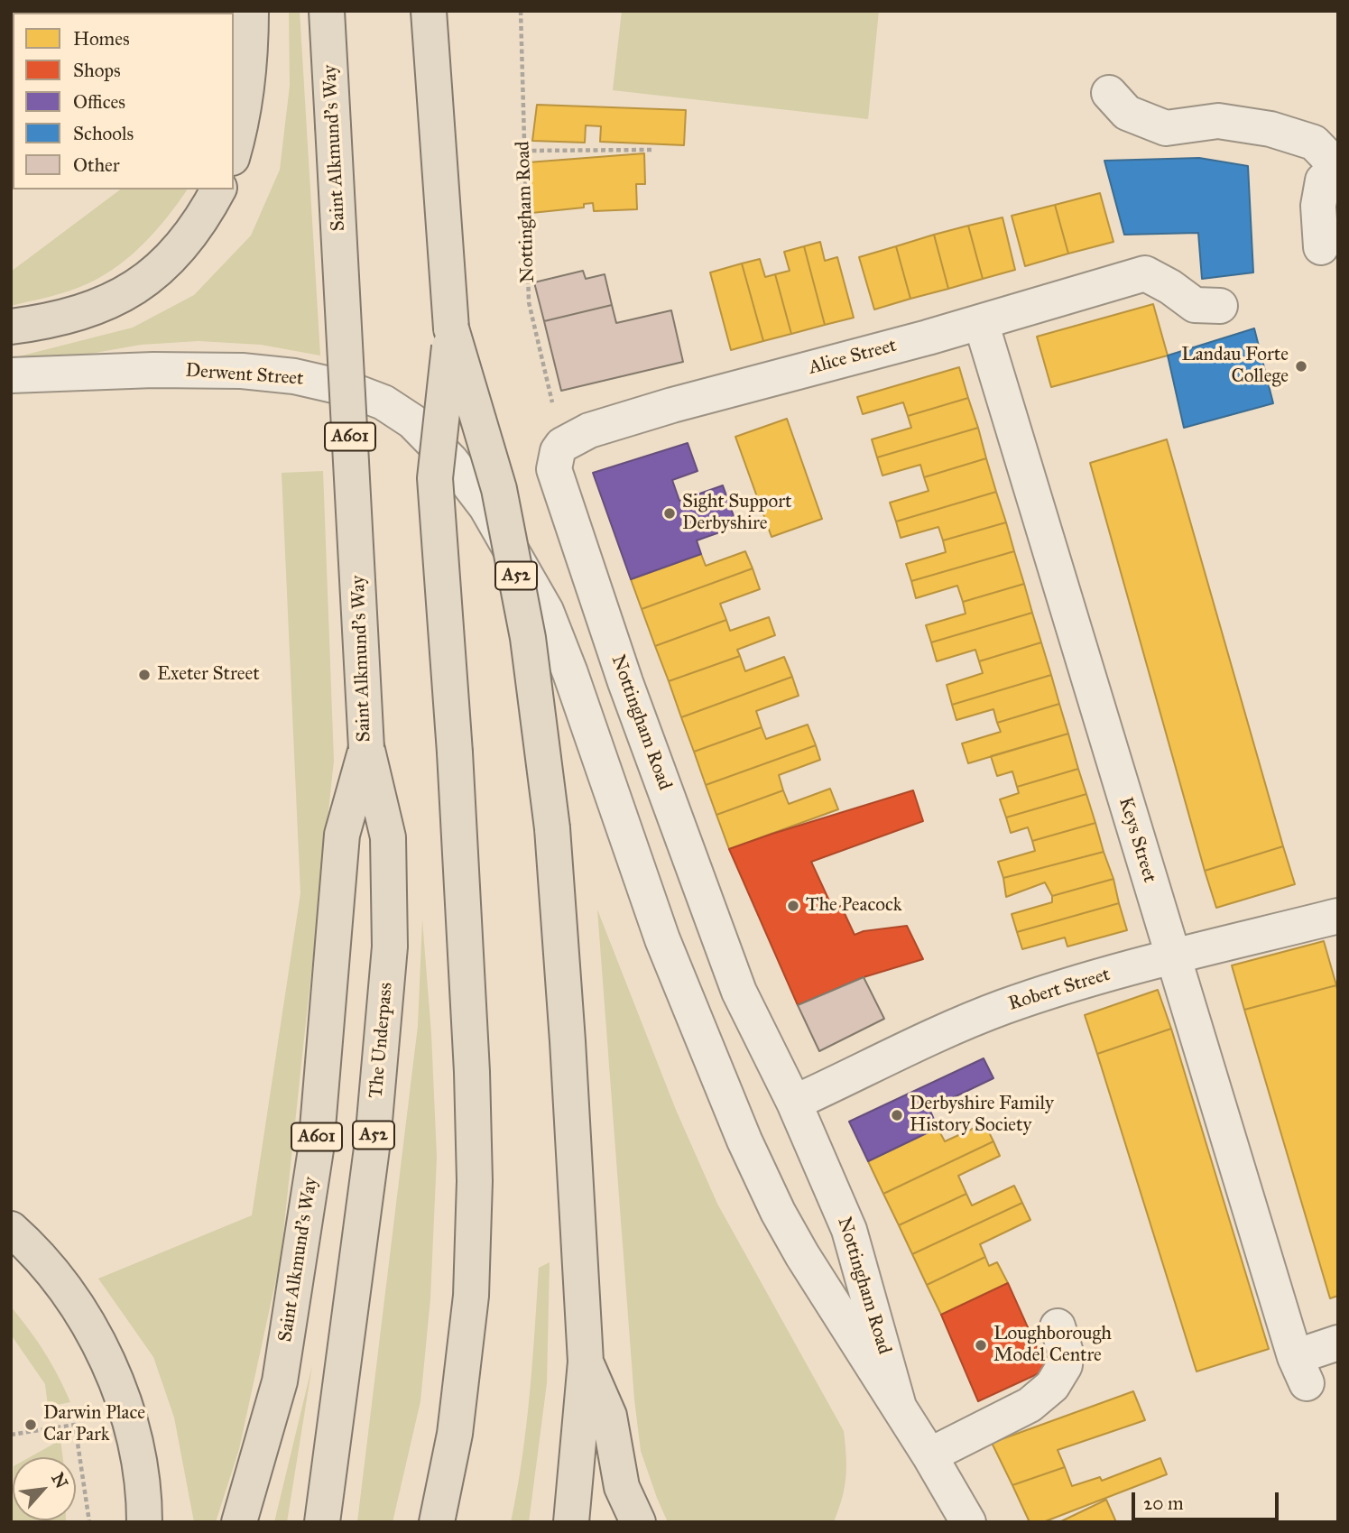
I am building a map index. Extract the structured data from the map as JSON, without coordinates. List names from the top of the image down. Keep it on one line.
{"streets":{"main road":["Saint Alkmund's Way","A601","A52","The Underpass"],"street":["Nottingham Road","Alice Street","Derwent Street","Keys Street","Robert Street"]},"crossings":[["Saint Alkmund's Way","The Underpass"],["Nottingham Road","Alice Street"],["Nottingham Road","Derwent Street"],["Nottingham Road","Robert Street"],["Alice Street","Keys Street"],["Keys Street","Robert Street"]],"places":["Landau Forte College","Sight Support Derbyshire","Exeter Street","The Peacock","Derbyshire Family History Society","Loughborough Model Centre","Darwin Place Car Park"],"legend":["Homes","Shops","Offices","Schools","Other"],"scale_bar":"20 m","north":"top right"}
